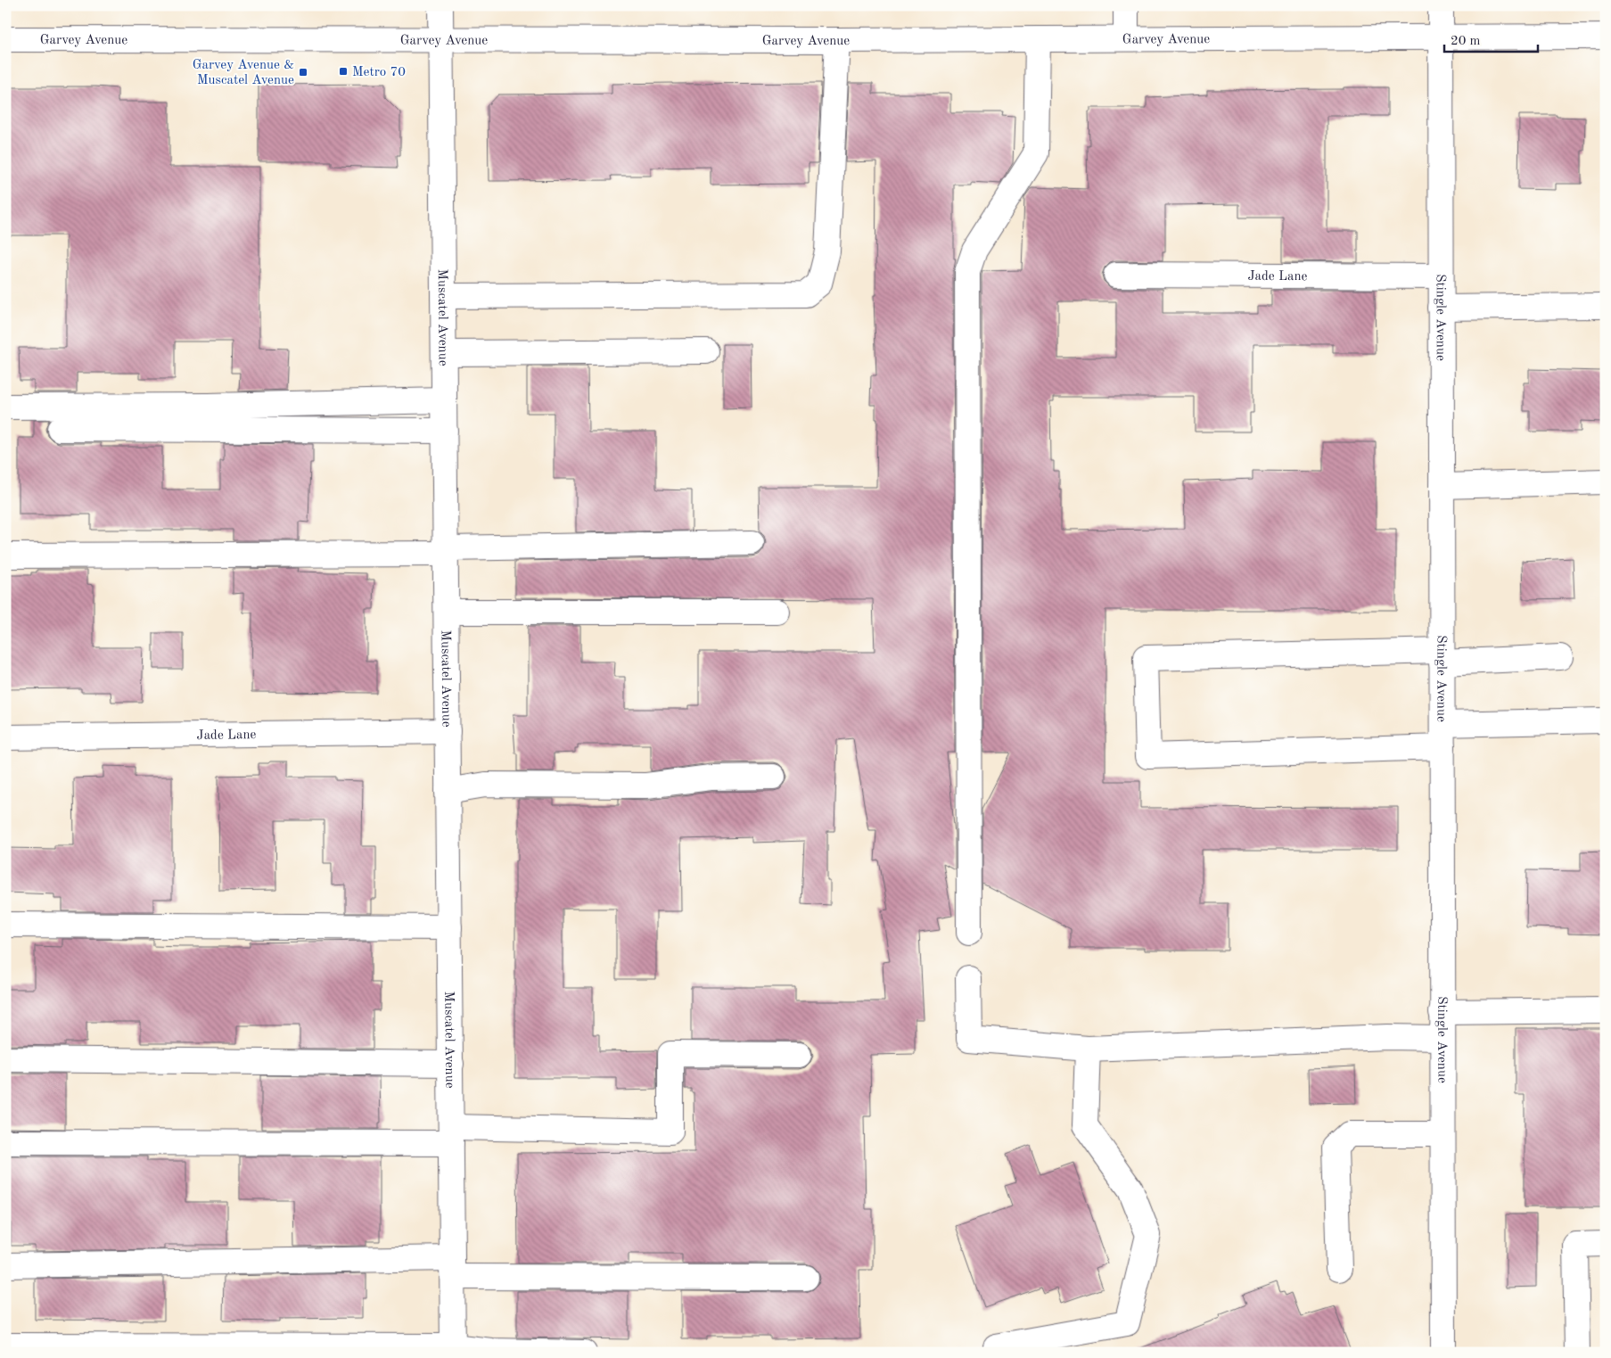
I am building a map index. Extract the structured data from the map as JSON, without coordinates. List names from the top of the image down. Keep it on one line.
{"streets":{"street":["Garvey Avenue","Jade Lane","Muscatel Avenue","Stingle Avenue"]},"crossings":[["Garvey Avenue","Muscatel Avenue"],["Garvey Avenue","Stingle Avenue"],["Jade Lane","Muscatel Avenue"],["Jade Lane","Stingle Avenue"]],"places":{"transit":["Metro 70","Garvey Avenue & Muscatel Avenue"]},"scale_bar":"20 m"}
